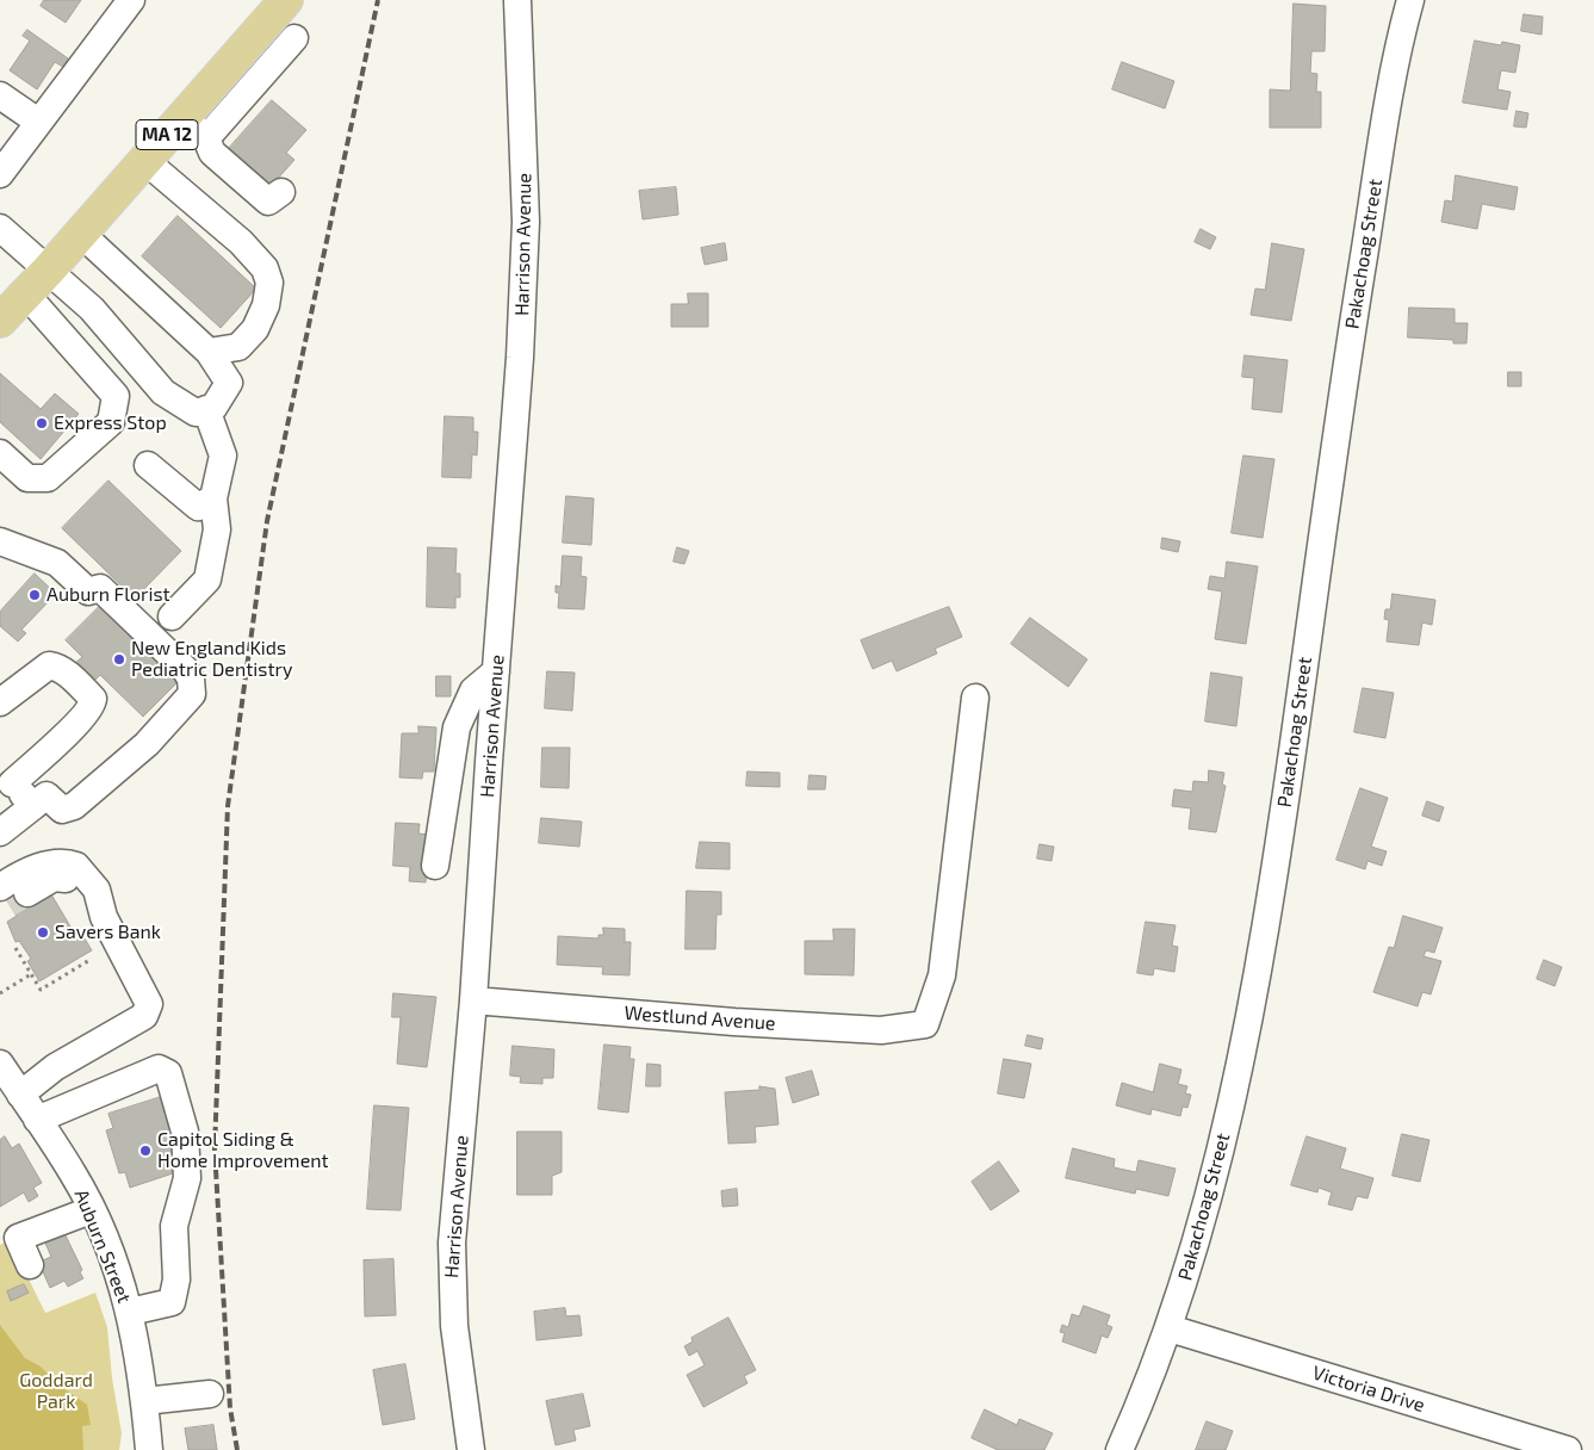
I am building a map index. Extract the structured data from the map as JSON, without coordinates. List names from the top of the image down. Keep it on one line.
{"streets":{"main road":["MA 12"],"street":["Harrison Avenue","Pakachoag Street","Westlund Avenue","Auburn Street","Victoria Drive"]},"crossings":[["Harrison Avenue","Westlund Avenue"],["Pakachoag Street","Victoria Drive"]],"parks":["Goddard Park"],"places":["Express Stop","Auburn Florist","New England Kids Pediatric Dentistry","Savers Bank","Capitol Siding & Home Improvement"]}
